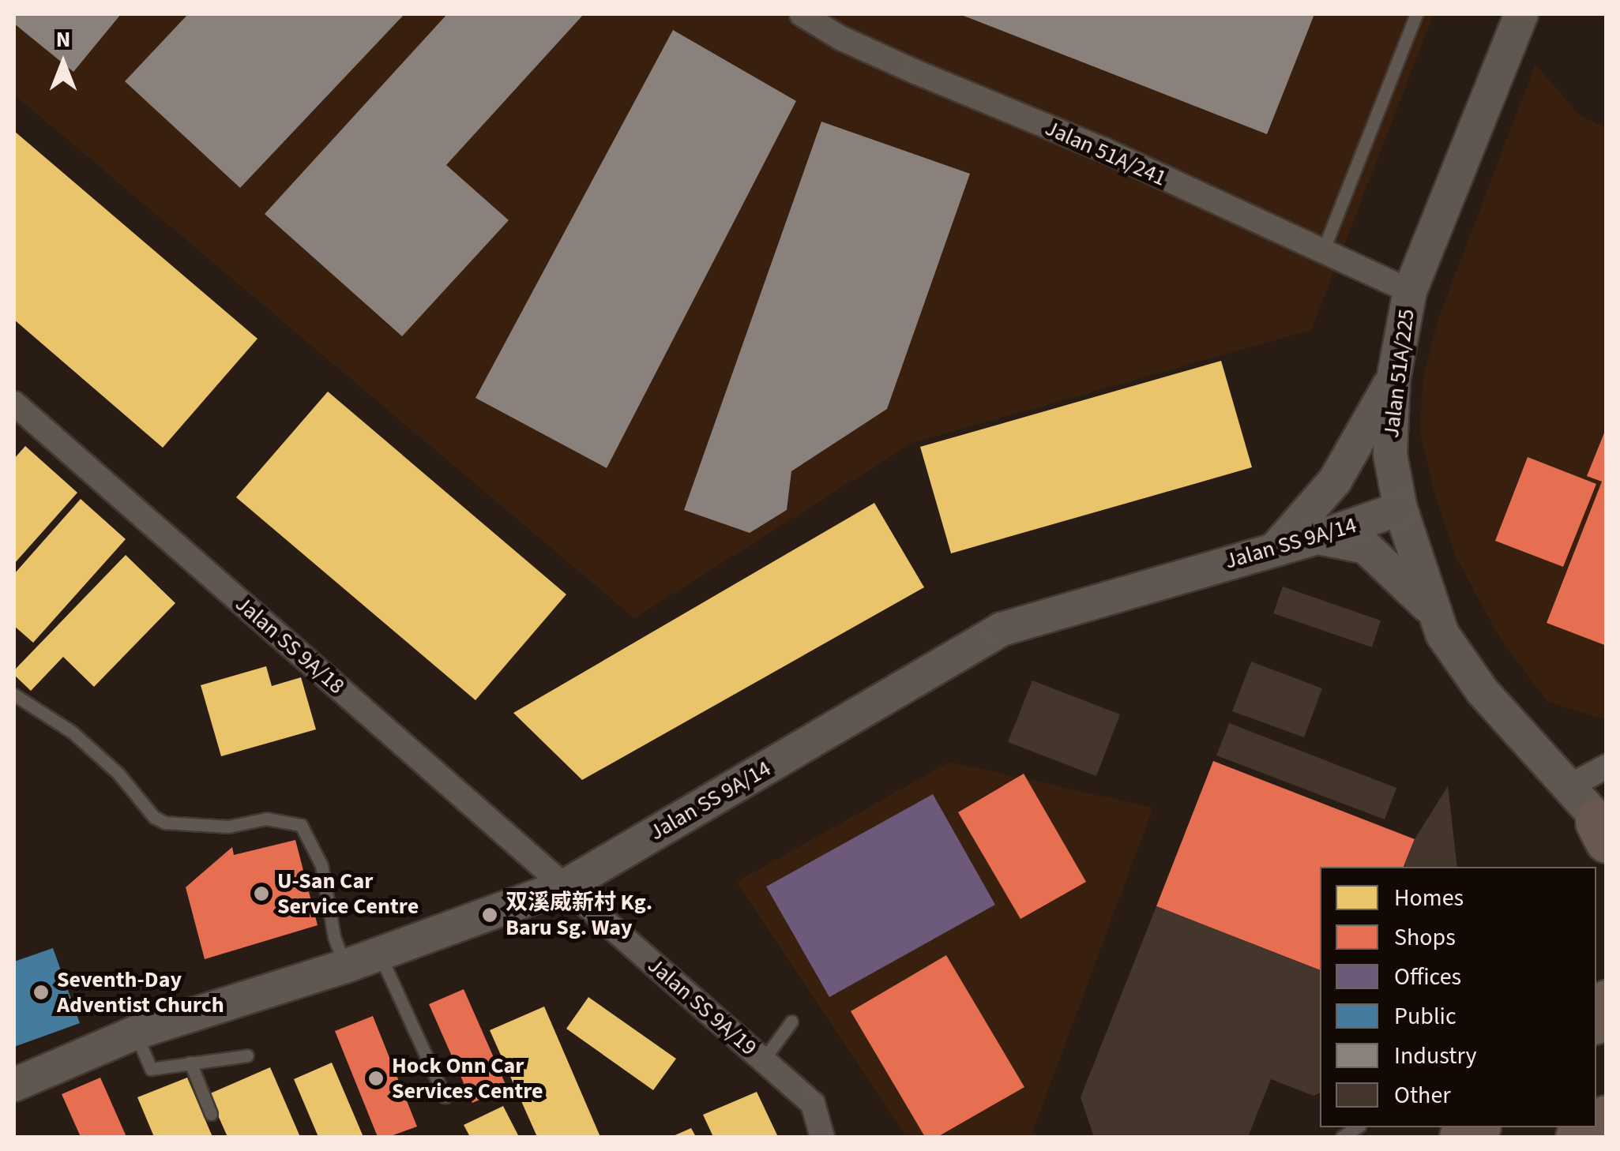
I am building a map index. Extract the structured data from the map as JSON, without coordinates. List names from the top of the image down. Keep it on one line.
{"streets":{"street":["Jalan 51A/241","Jalan 51A/225","Jalan SS 9A/14","Jalan SS 9A/18","Jalan SS 9A/19"]},"crossings":[["Jalan 51A/241","Jalan 51A/225"],["Jalan 51A/225","Jalan SS 9A/14"],["Jalan SS 9A/14","Jalan SS 9A/18"],["Jalan SS 9A/14","Jalan SS 9A/19"],["Jalan SS 9A/18","Jalan SS 9A/19"]],"places":["U-San Car Service Centre","双溪威新村 Kg. Baru Sg. Way","Seventh-Day Adventist Church","Hock Onn Car Services Centre"],"legend":["Homes","Shops","Offices","Public","Industry","Other"],"north":"top"}
